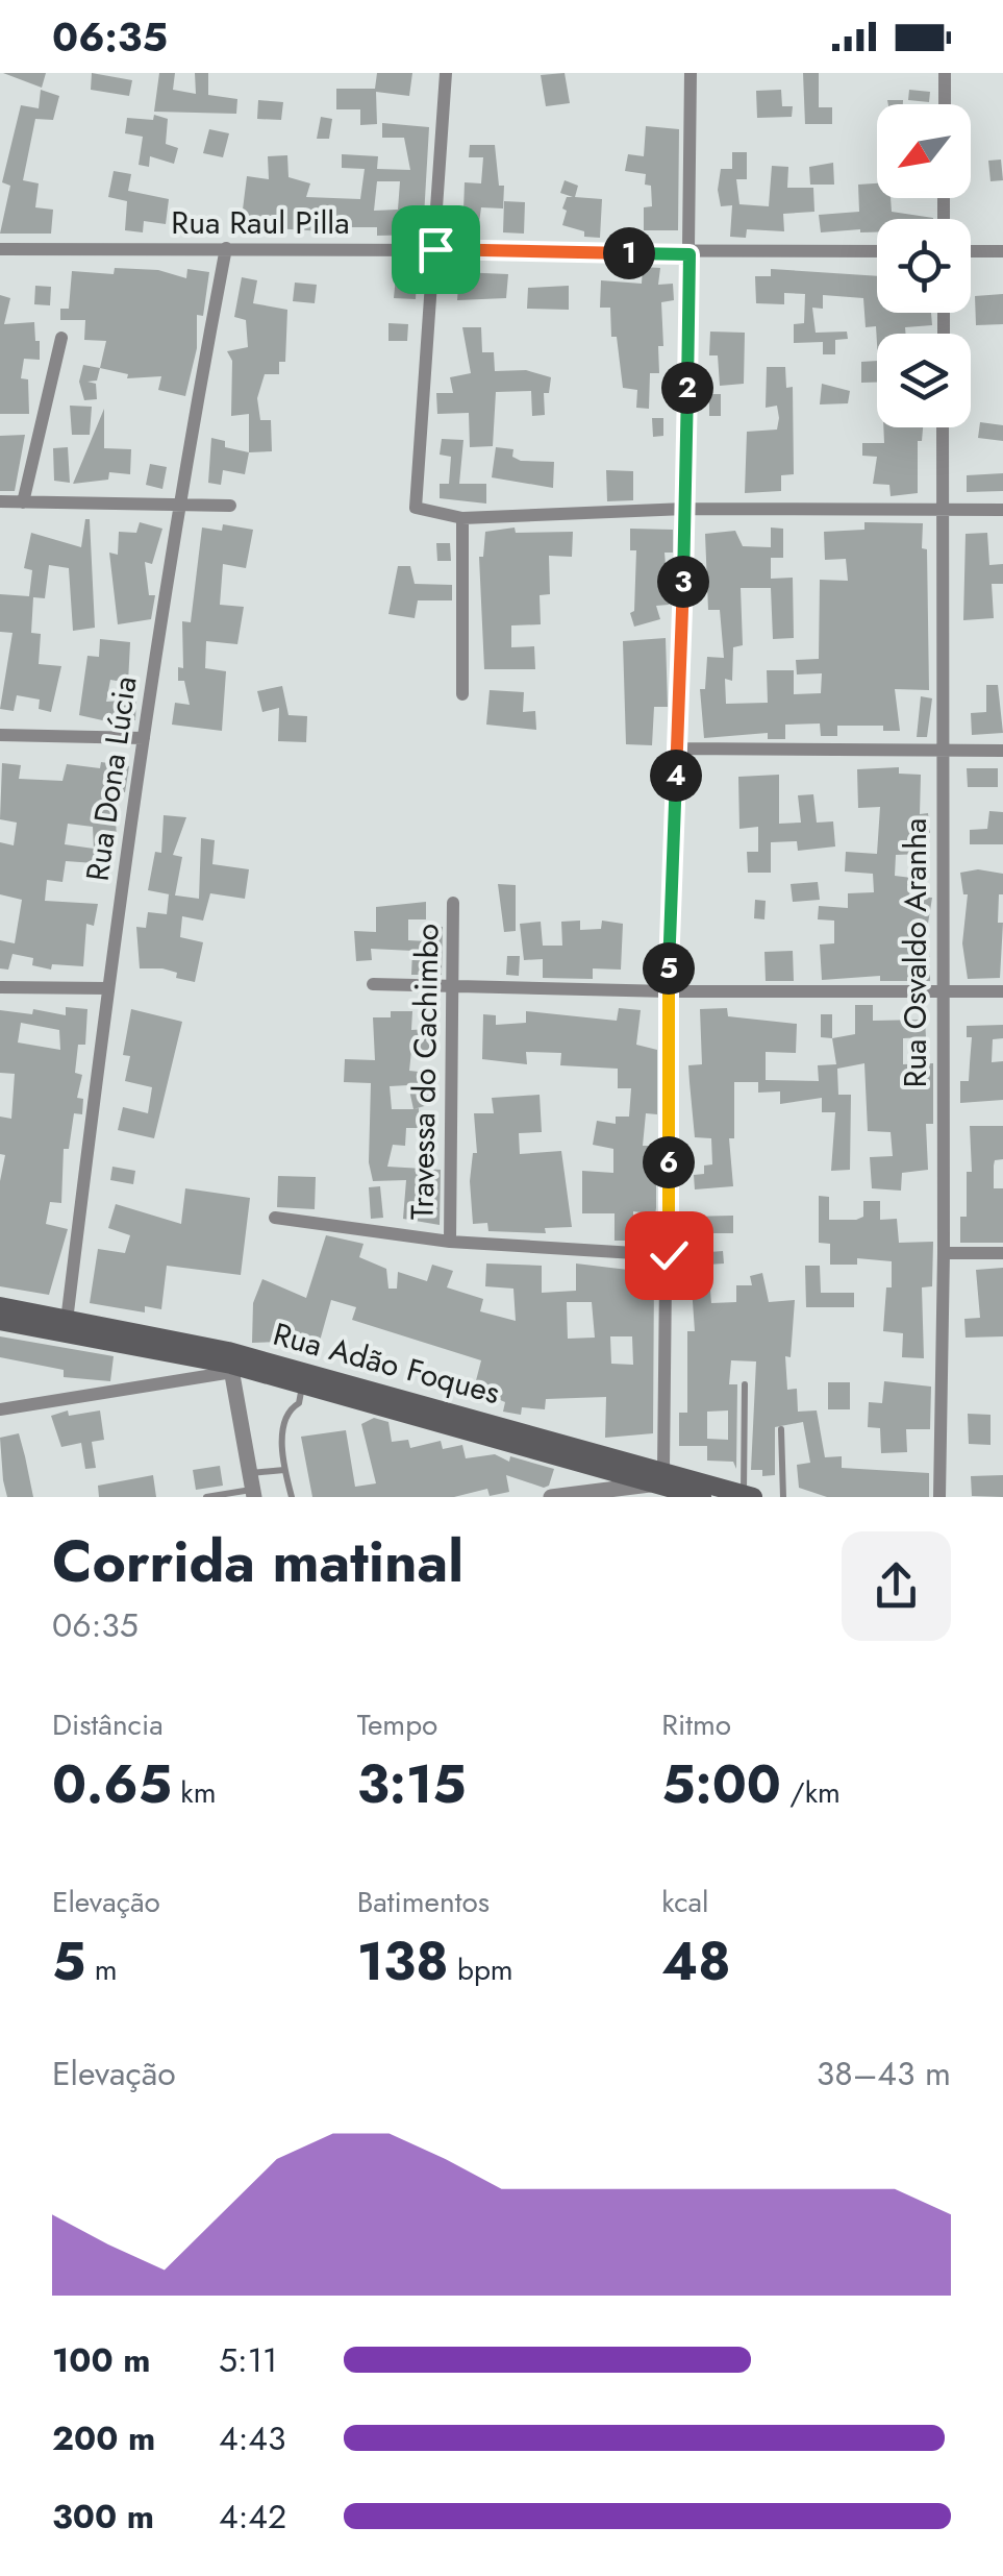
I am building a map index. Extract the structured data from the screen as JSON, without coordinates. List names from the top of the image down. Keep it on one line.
{"streets":{"main road":["Rua Adão Foques"],"street":["Rua Raul Pilla","Rua Dona Lúcia","Rua Osvaldo Aranha","Travessa do Cachimbo"]},"crossings":[["Rua Raul Pilla","Rua Dona Lúcia"],["Rua Dona Lúcia","Rua Adão Foques"]],"north":"bottom left","page":{"status":"06:35","pins":["1","2","3","4","5","6"],"heading":["Corrida matinal","06:35"],"stats":[["Distância","0.65 km"],["Tempo","3:15"],["Ritmo","5:00 /km"],["Elevação","5 m"],["Batimentos","138 bpm"],["kcal","48"]],"chart":["Elevação","38–43 m"],"list":[{"name":"100 m","note":"5:11"},{"name":"200 m","note":"4:43"},{"name":"300 m","note":"4:42"}]}}
